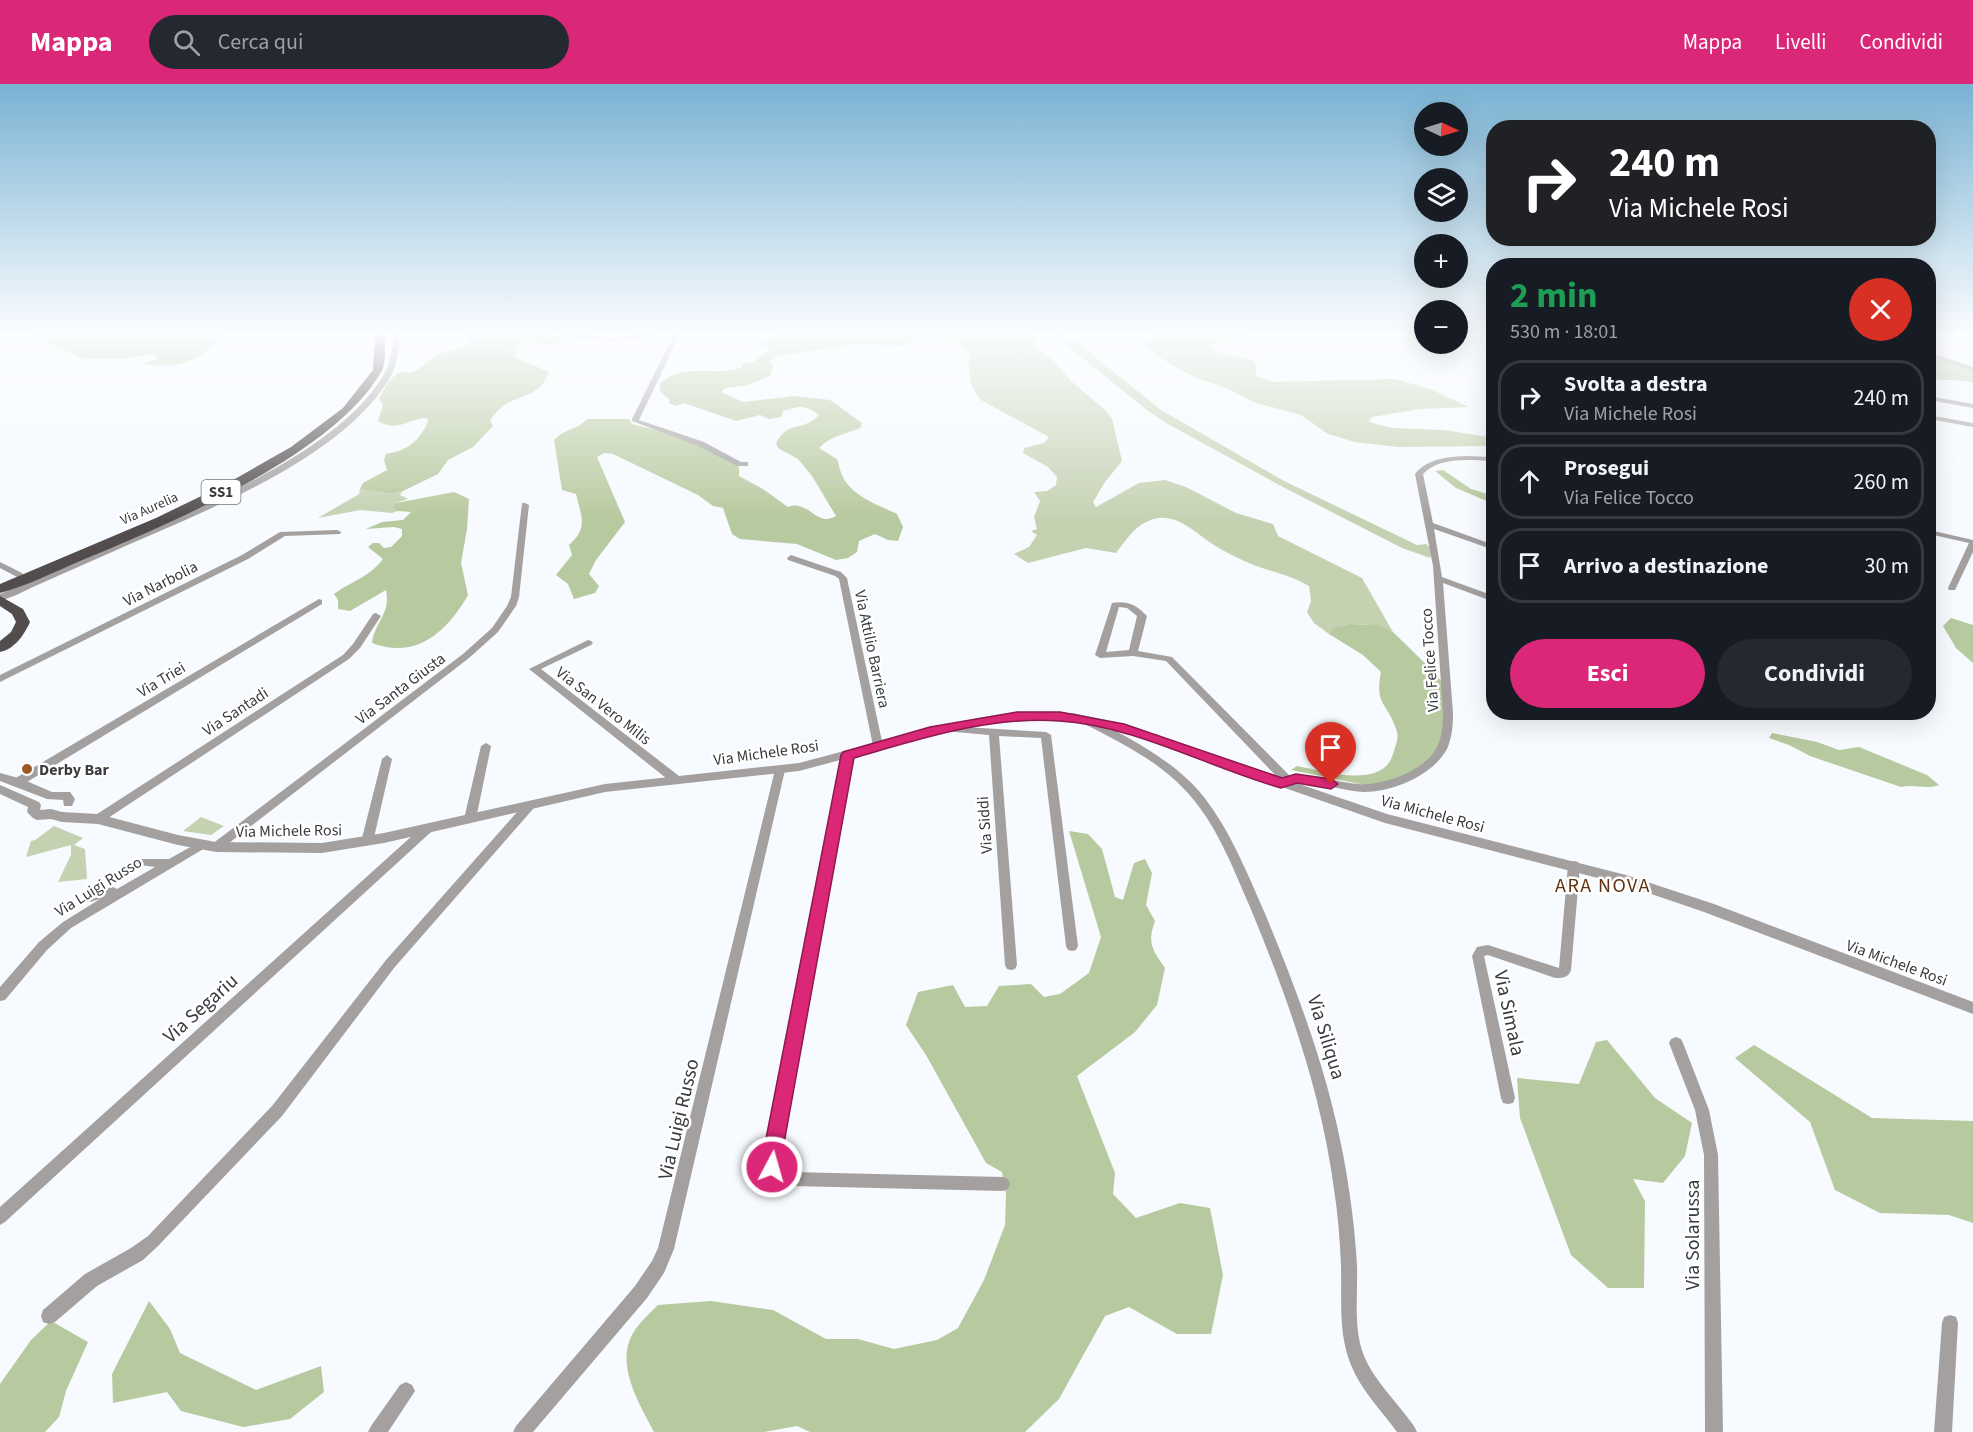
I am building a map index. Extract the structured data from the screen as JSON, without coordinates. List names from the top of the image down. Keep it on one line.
{"streets":{"highway":["SS1","Via Aurelia"],"street":["Via Narbolia","Via Attilio Barriera","Via Felice Tocco","Via Triei","Via Santa Giusta","Via San Vero Milis","Via Santadi","Via Michele Rosi","Via Siddi","Via Luigi Russo","Via Segariu","Via Simala","Via Siliqua","Via Solarussa"]},"crossings":[["Via Attilio Barriera","Via Michele Rosi"],["Via Felice Tocco","Via Michele Rosi"],["Via Triei","Via Michele Rosi"],["Via Santa Giusta","Via Michele Rosi"],["Via San Vero Milis","Via Michele Rosi"],["Via Santadi","Via Michele Rosi"],["Via Michele Rosi","Via Luigi Russo"],["Via Michele Rosi","Via Segariu"],["Via Michele Rosi","Via Simala"],["Via Michele Rosi","Via Siliqua"]],"districts":["ARA NOVA"],"places":["Derby Bar"],"north":"right","page":{"header":"Mappa","search":"Cerca qui","nav":["Mappa","Livelli","Condividi"],"map_buttons":["+","−"],"turn":["240 m","Via Michele Rosi"],"heading":["2 min","530 m · 18:01"],"list":[{"name":"Svolta a destra","note":"Via Michele Rosi","value":"240 m"},{"name":"Prosegui","note":"Via Felice Tocco","value":"260 m"},{"name":"Arrivo a destinazione","value":"30 m"}],"buttons":["Esci","Condividi"]}}
